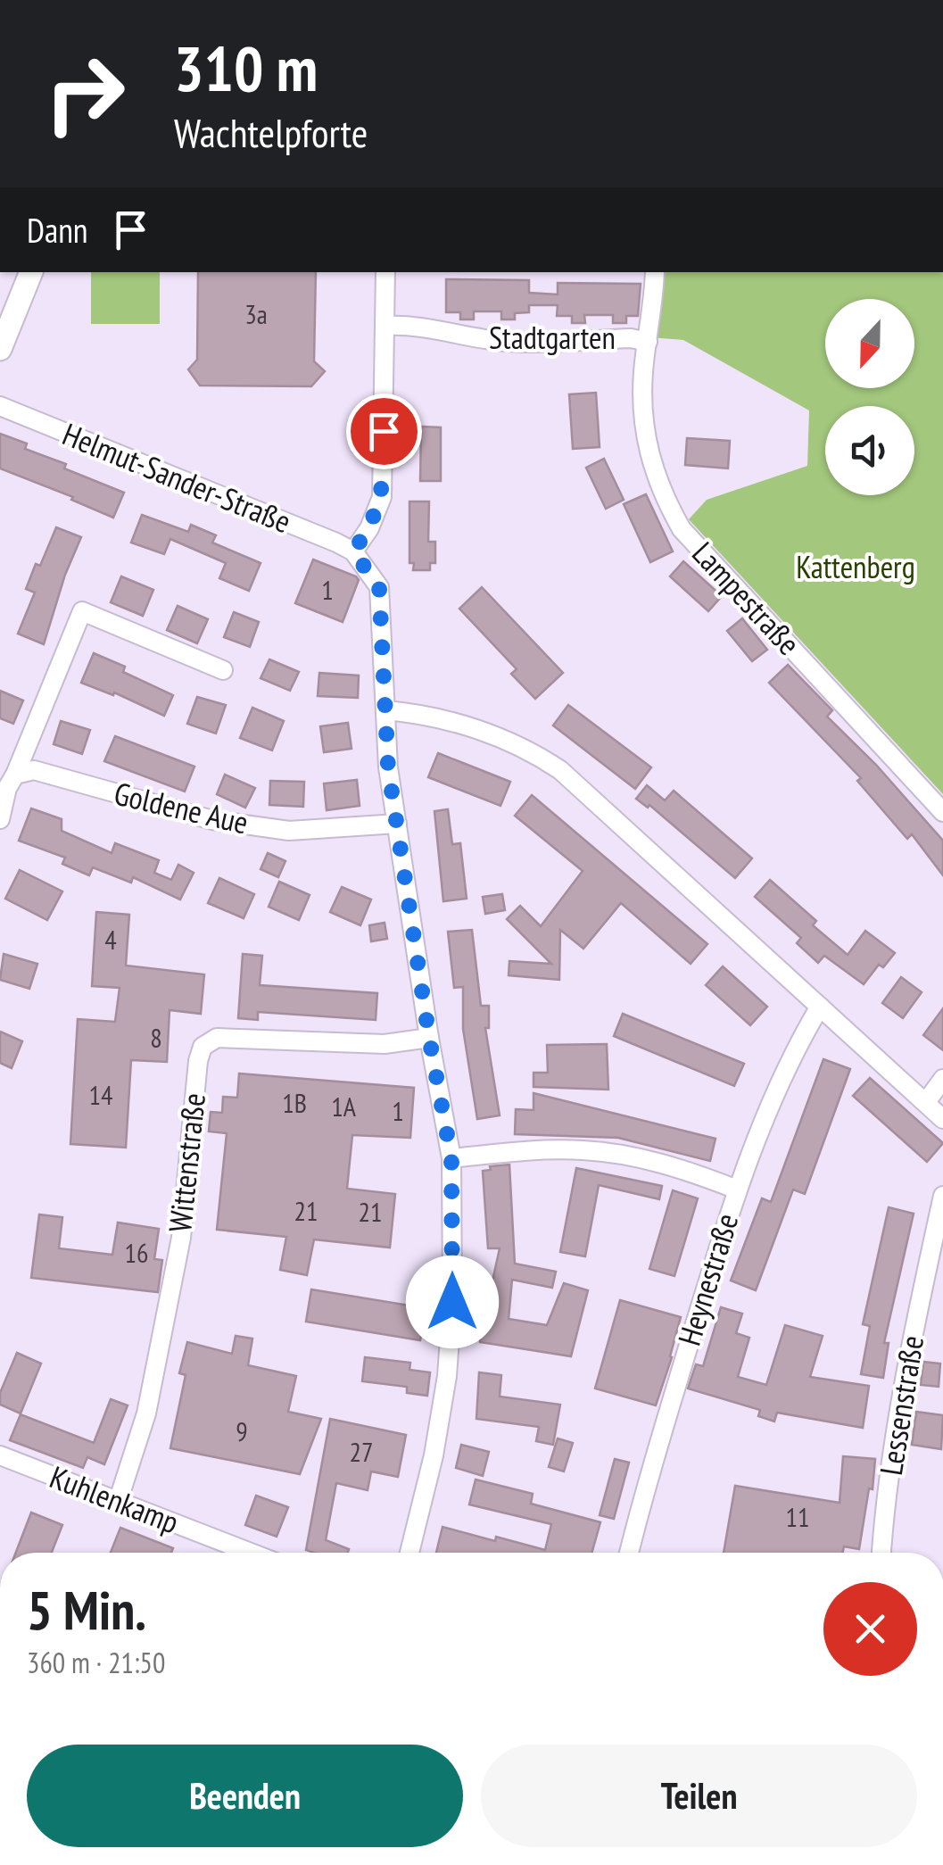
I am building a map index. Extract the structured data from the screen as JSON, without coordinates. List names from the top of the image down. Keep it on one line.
{"streets":{"street":["Stadtgarten","Helmut-Sander-Straße","Lampestraße","Goldene Aue","Wittenstraße","Heynestraße","Lessenstraße","Kuhlenkamp"]},"crossings":[["Stadtgarten","Lampestraße"],["Wittenstraße","Kuhlenkamp"]],"parks":["Kattenberg"],"house_numbers":["3a","1","4","8","14","1B","1A","1","21","21","16","9","27","11"],"north":"bottom","page":{"turn":["310 m","Wachtelpforte"],"then":"Dann","heading":["5 Min.","360 m · 21:50"],"buttons":["Beenden","Teilen"]}}
